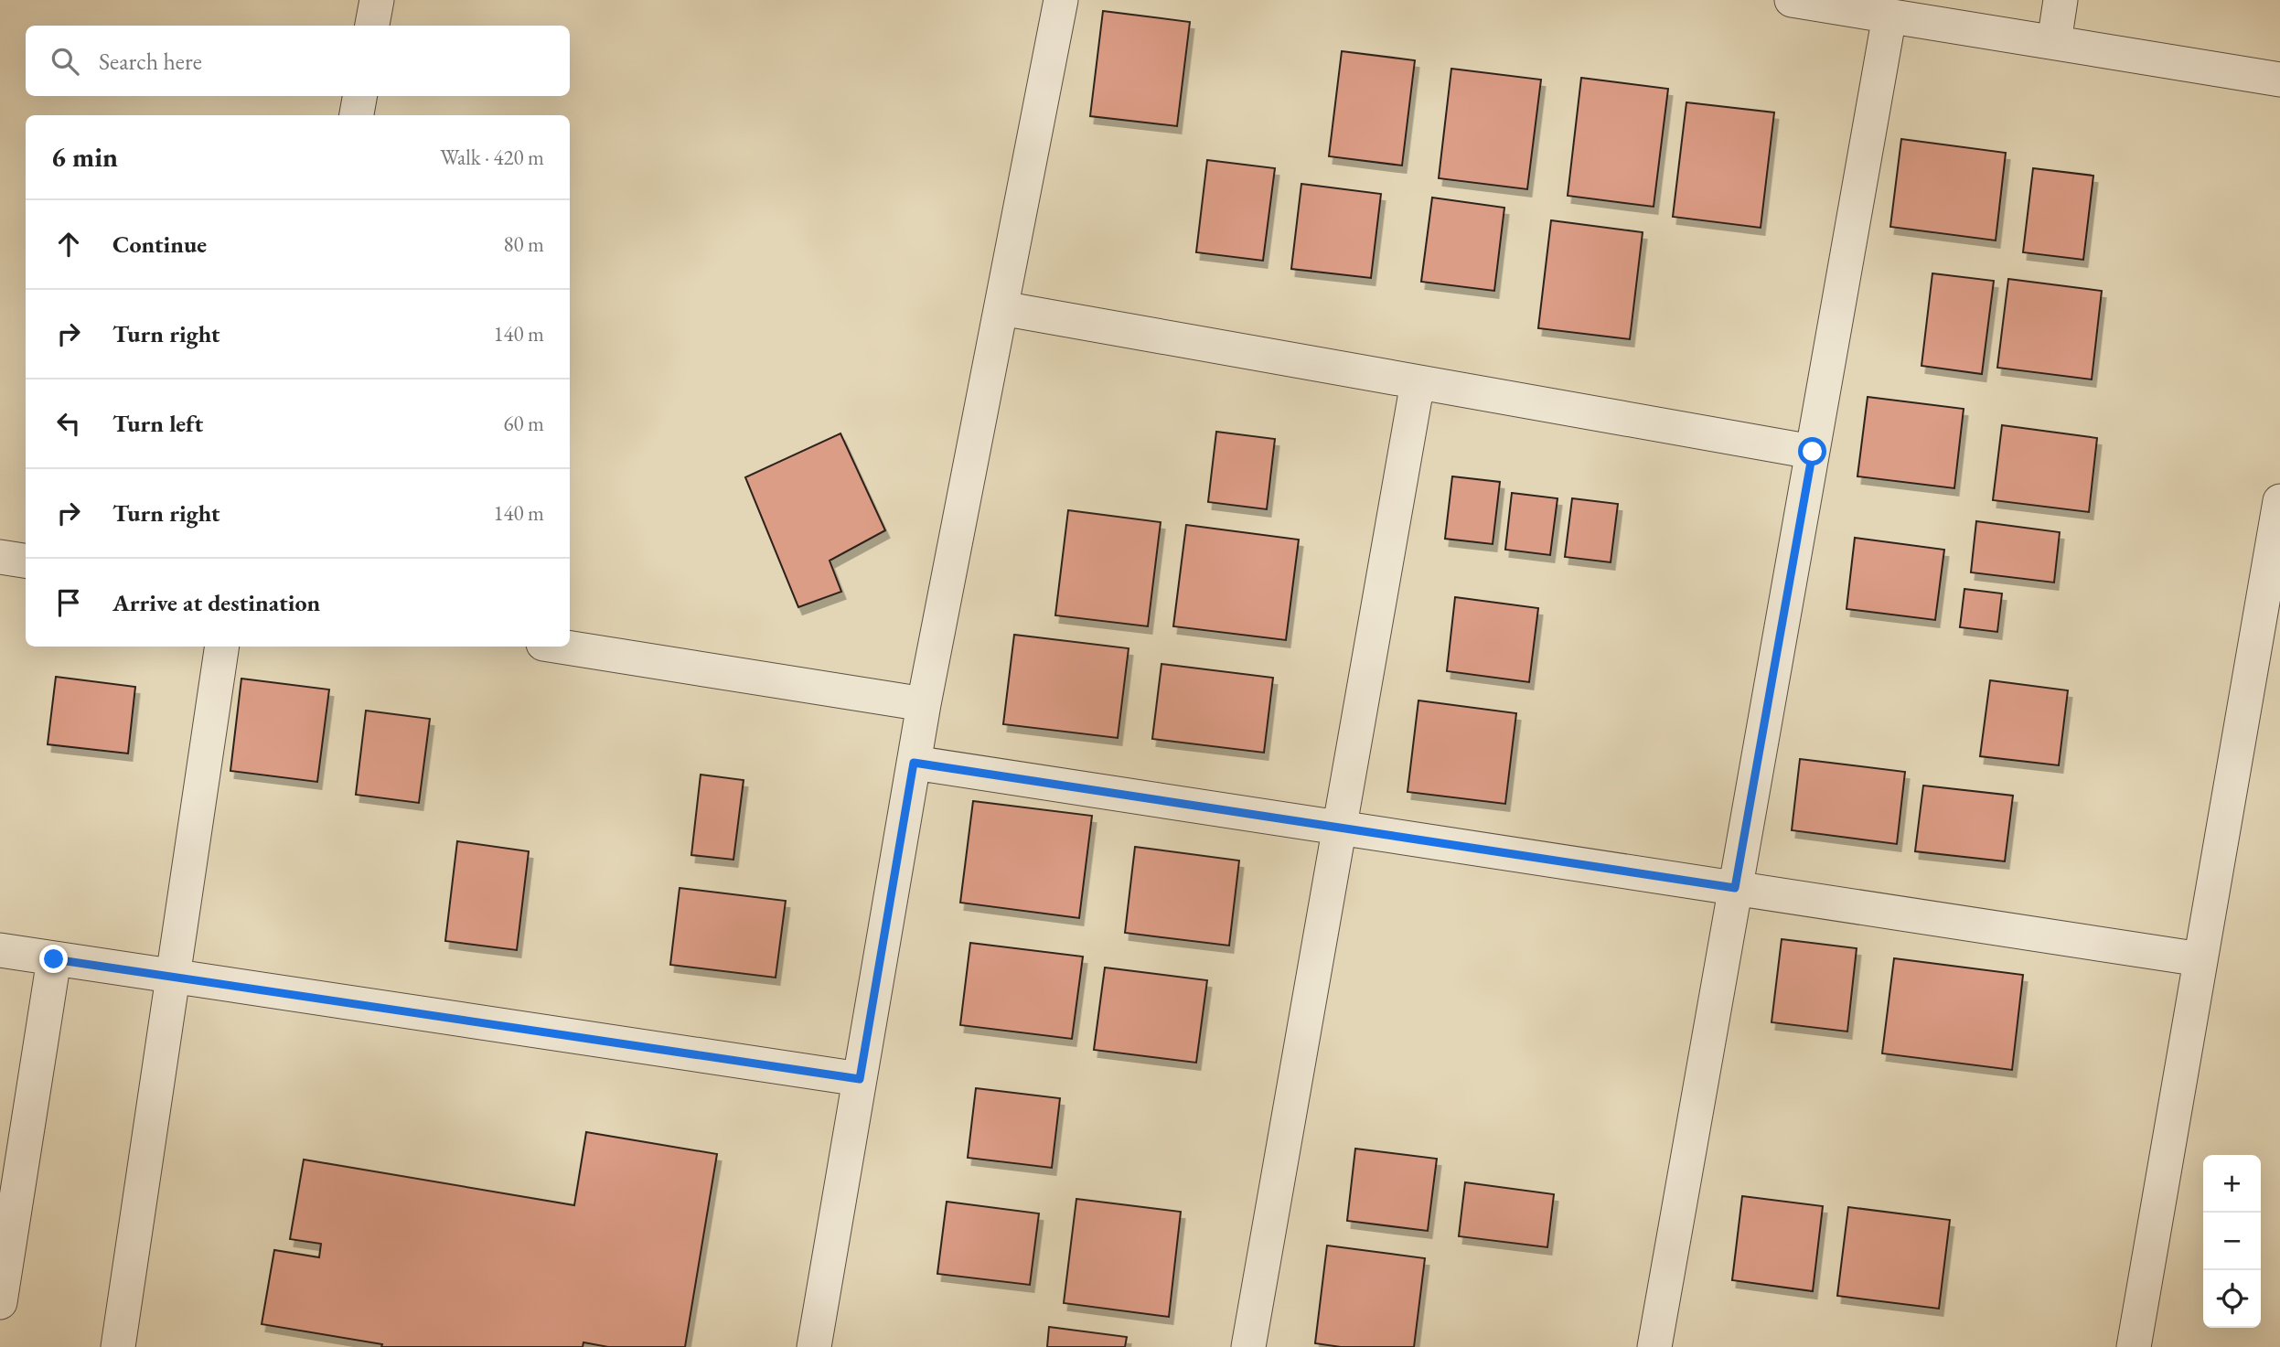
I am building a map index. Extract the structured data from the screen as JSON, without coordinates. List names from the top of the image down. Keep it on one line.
{"page":{"search":"Search here","heading":["6 min","Walk · 420 m"],"list":[["Continue","80 m"],["Turn right","140 m"],["Turn left","60 m"],["Turn right","140 m"],"Arrive at destination"],"map_buttons":["+","−"]}}
